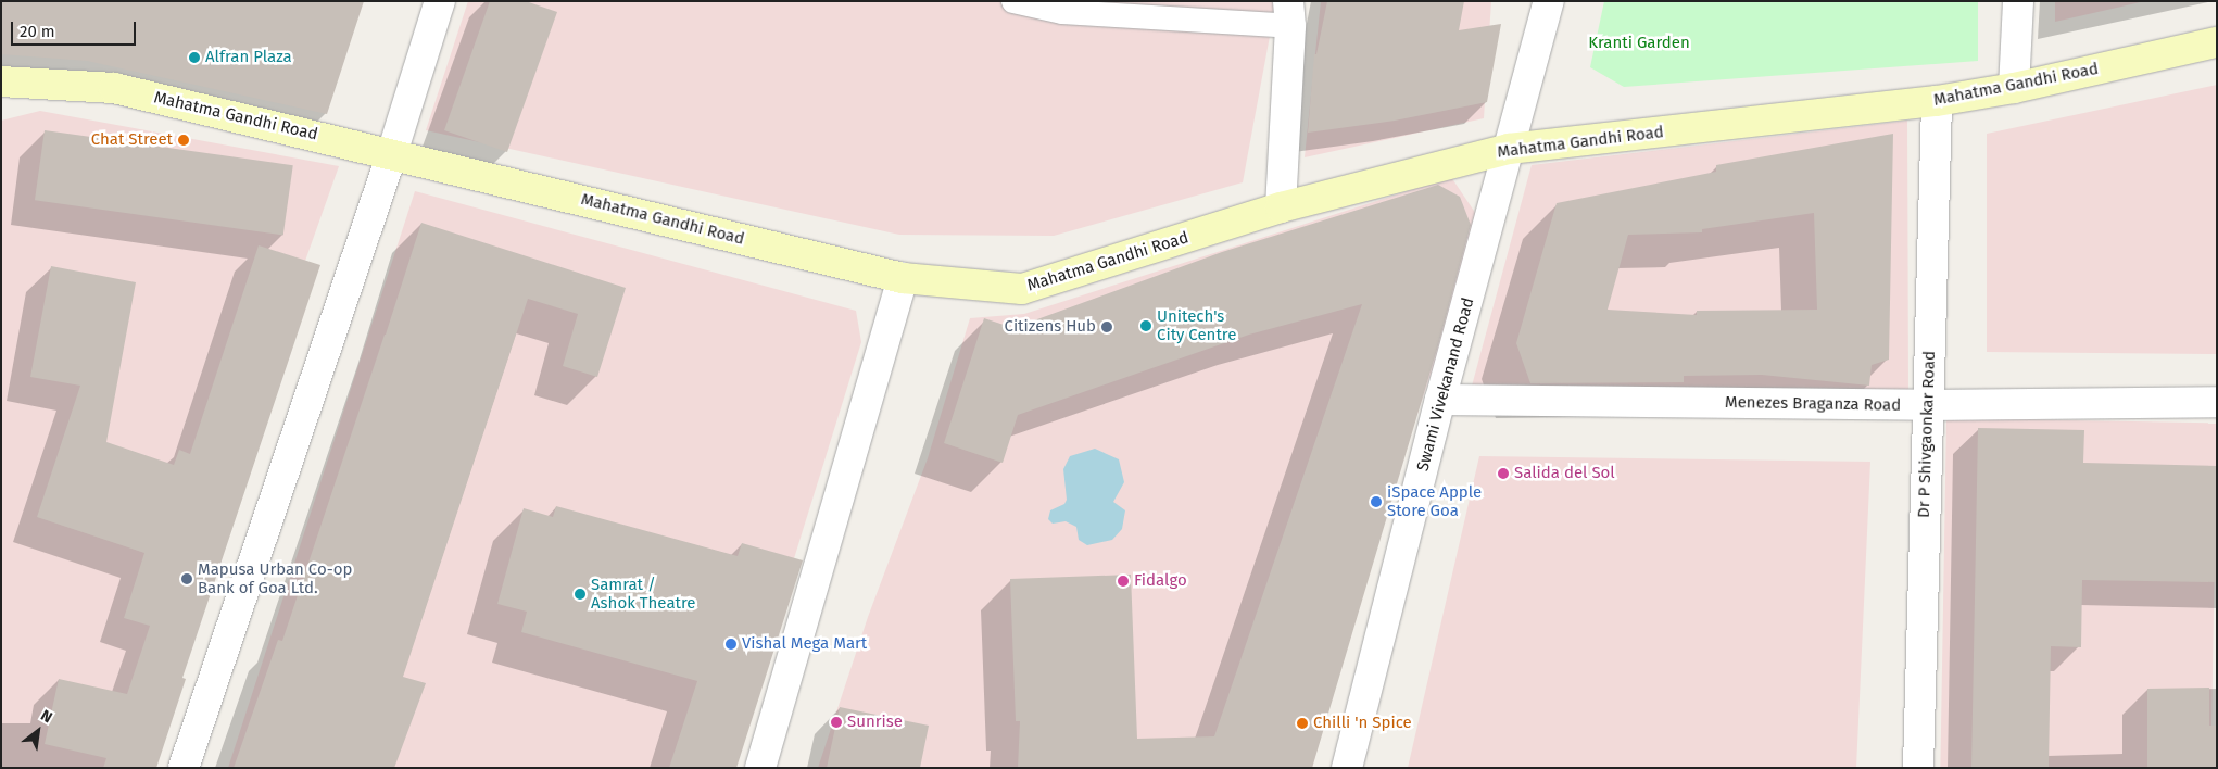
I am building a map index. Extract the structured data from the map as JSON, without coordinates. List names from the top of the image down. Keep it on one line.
{"streets":{"main road":["Mahatma Gandhi Road"],"street":["Swami Vivekanand Road","Menezes Braganza Road","Dr P Shivgaonkar Road"]},"crossings":[["Mahatma Gandhi Road","Swami Vivekanand Road"],["Mahatma Gandhi Road","Dr P Shivgaonkar Road"],["Swami Vivekanand Road","Menezes Braganza Road"],["Menezes Braganza Road","Dr P Shivgaonkar Road"]],"parks":["Kranti Garden"],"places":["Alfran Plaza","Chat Street","Unitech's City Centre","Citizens Hub","Salida del Sol","iSpace Apple Store Goa","Mapusa Urban Co-op Bank of Goa Ltd.","Fidalgo","Samrat / Ashok Theatre","Vishal Mega Mart","Sunrise","Chilli 'n Spice"],"scale_bar":"20 m","north":"top right"}
